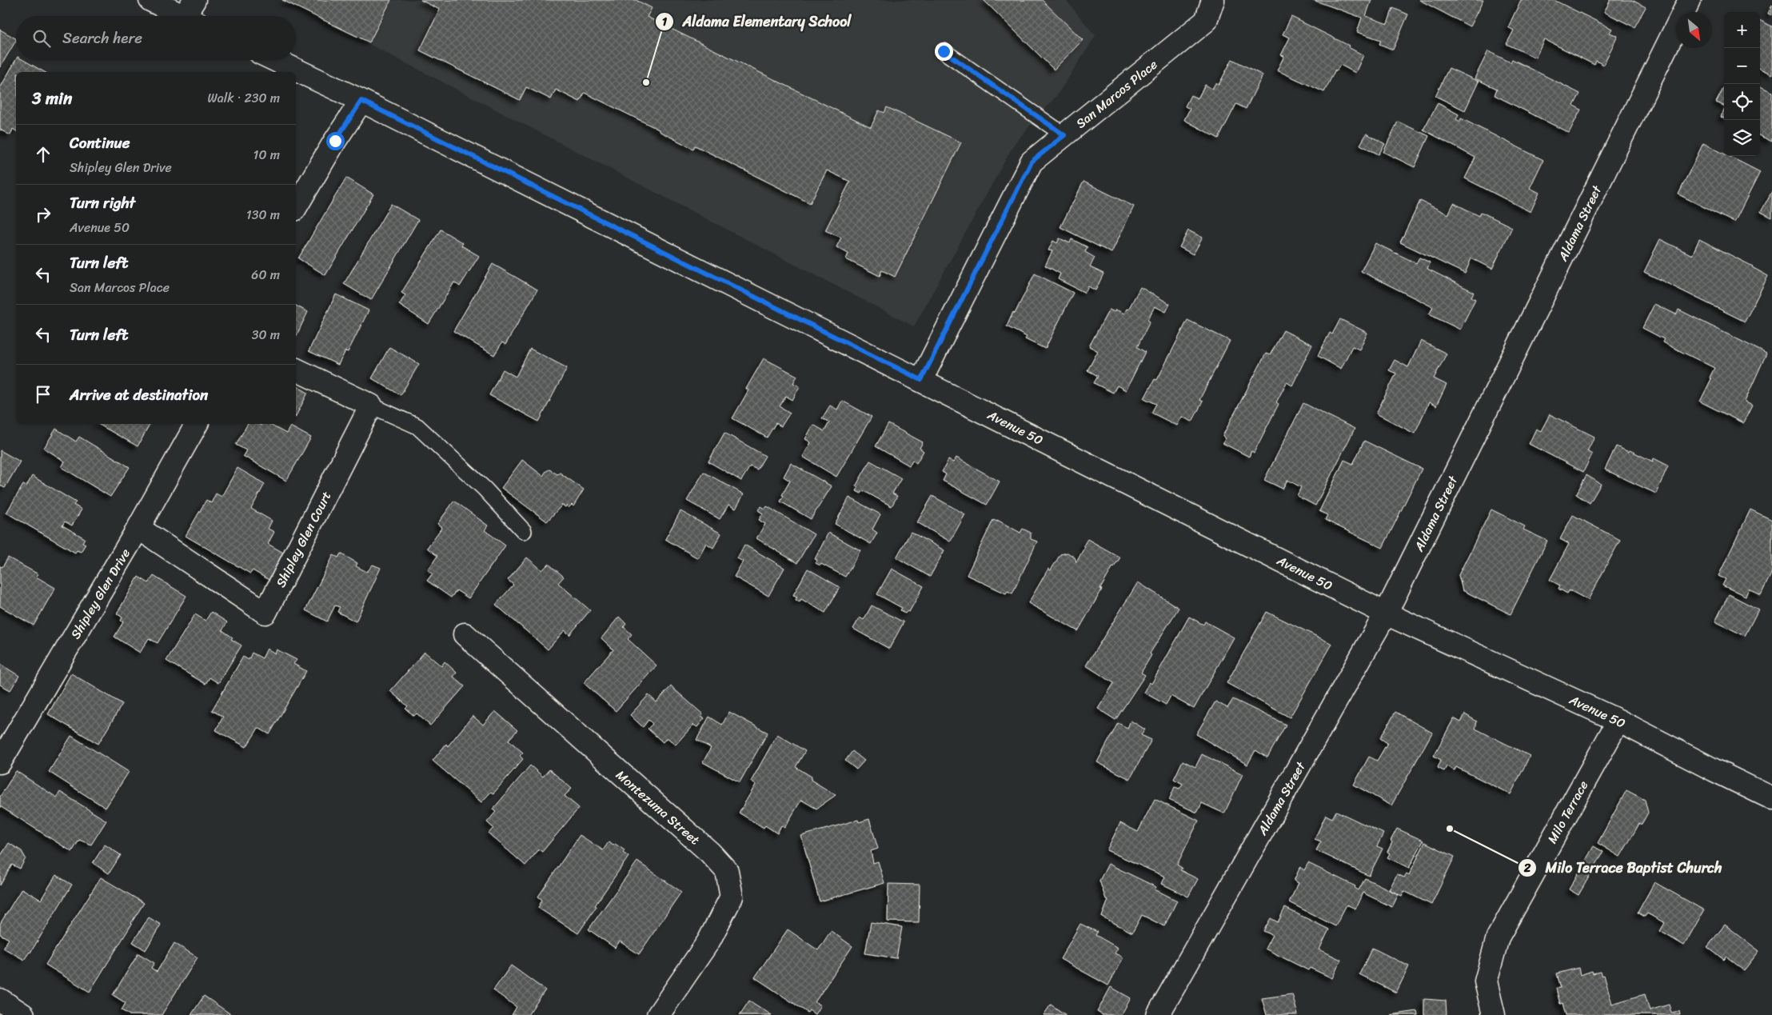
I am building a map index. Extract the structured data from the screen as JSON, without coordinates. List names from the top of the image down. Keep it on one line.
{"streets":{"street":["San Marcos Place","Aldama Street","Avenue 50","Shipley Glen Court","Shipley Glen Drive","Montezuma Street","Milo Terrace"]},"crossings":[["San Marcos Place","Avenue 50"],["Aldama Street","Avenue 50"],["Avenue 50","Milo Terrace"],["Shipley Glen Court","Shipley Glen Drive"]],"places":["Aldama Elementary School","Milo Terrace Baptist Church"],"north":"bottom right","page":{"map_buttons":["+","−"],"search":"Search here","heading":["3 min","Walk · 230 m"],"list":[["Continue","Shipley Glen Drive","10 m"],["Turn right","Avenue 50","130 m"],["Turn left","San Marcos Place","60 m"],["Turn left","30 m"],"Arrive at destination"]}}
